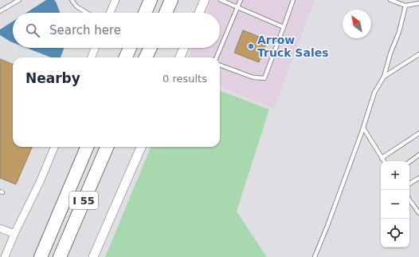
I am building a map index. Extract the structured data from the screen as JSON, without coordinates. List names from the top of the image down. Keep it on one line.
{"streets":{"highway":["I 55"]},"places":["Arrow Truck Sales"],"north":"top left","page":{"search":"Search here","heading":["Nearby","0 results"],"map_buttons":["+","−"]}}
